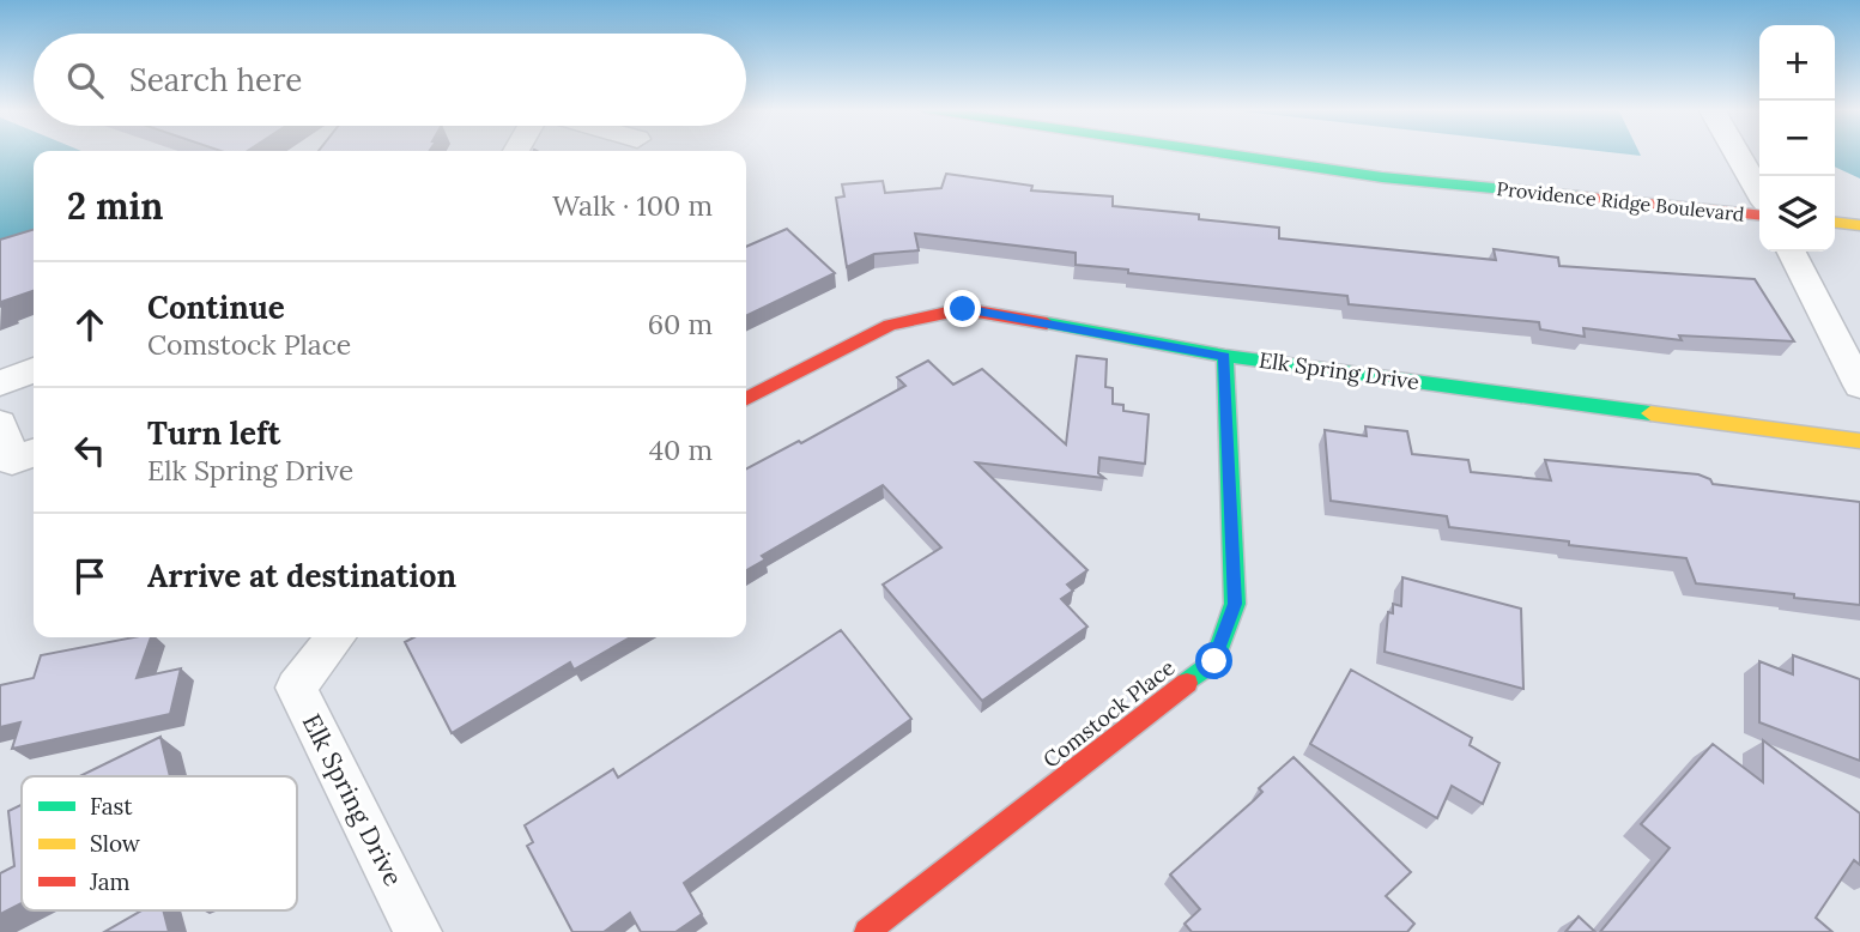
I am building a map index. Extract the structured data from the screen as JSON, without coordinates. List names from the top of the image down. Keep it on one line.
{"streets":{"street":["Providence Ridge Boulevard","Elk Spring Drive","Comstock Place"]},"crossings":[["Elk Spring Drive","Comstock Place"]],"legend":["Fast","Slow","Jam"],"page":{"map_buttons":["+","−"],"search":"Search here","heading":["2 min","Walk · 100 m"],"list":[["Continue","Comstock Place","60 m"],["Turn left","Elk Spring Drive","40 m"],"Arrive at destination"]}}
